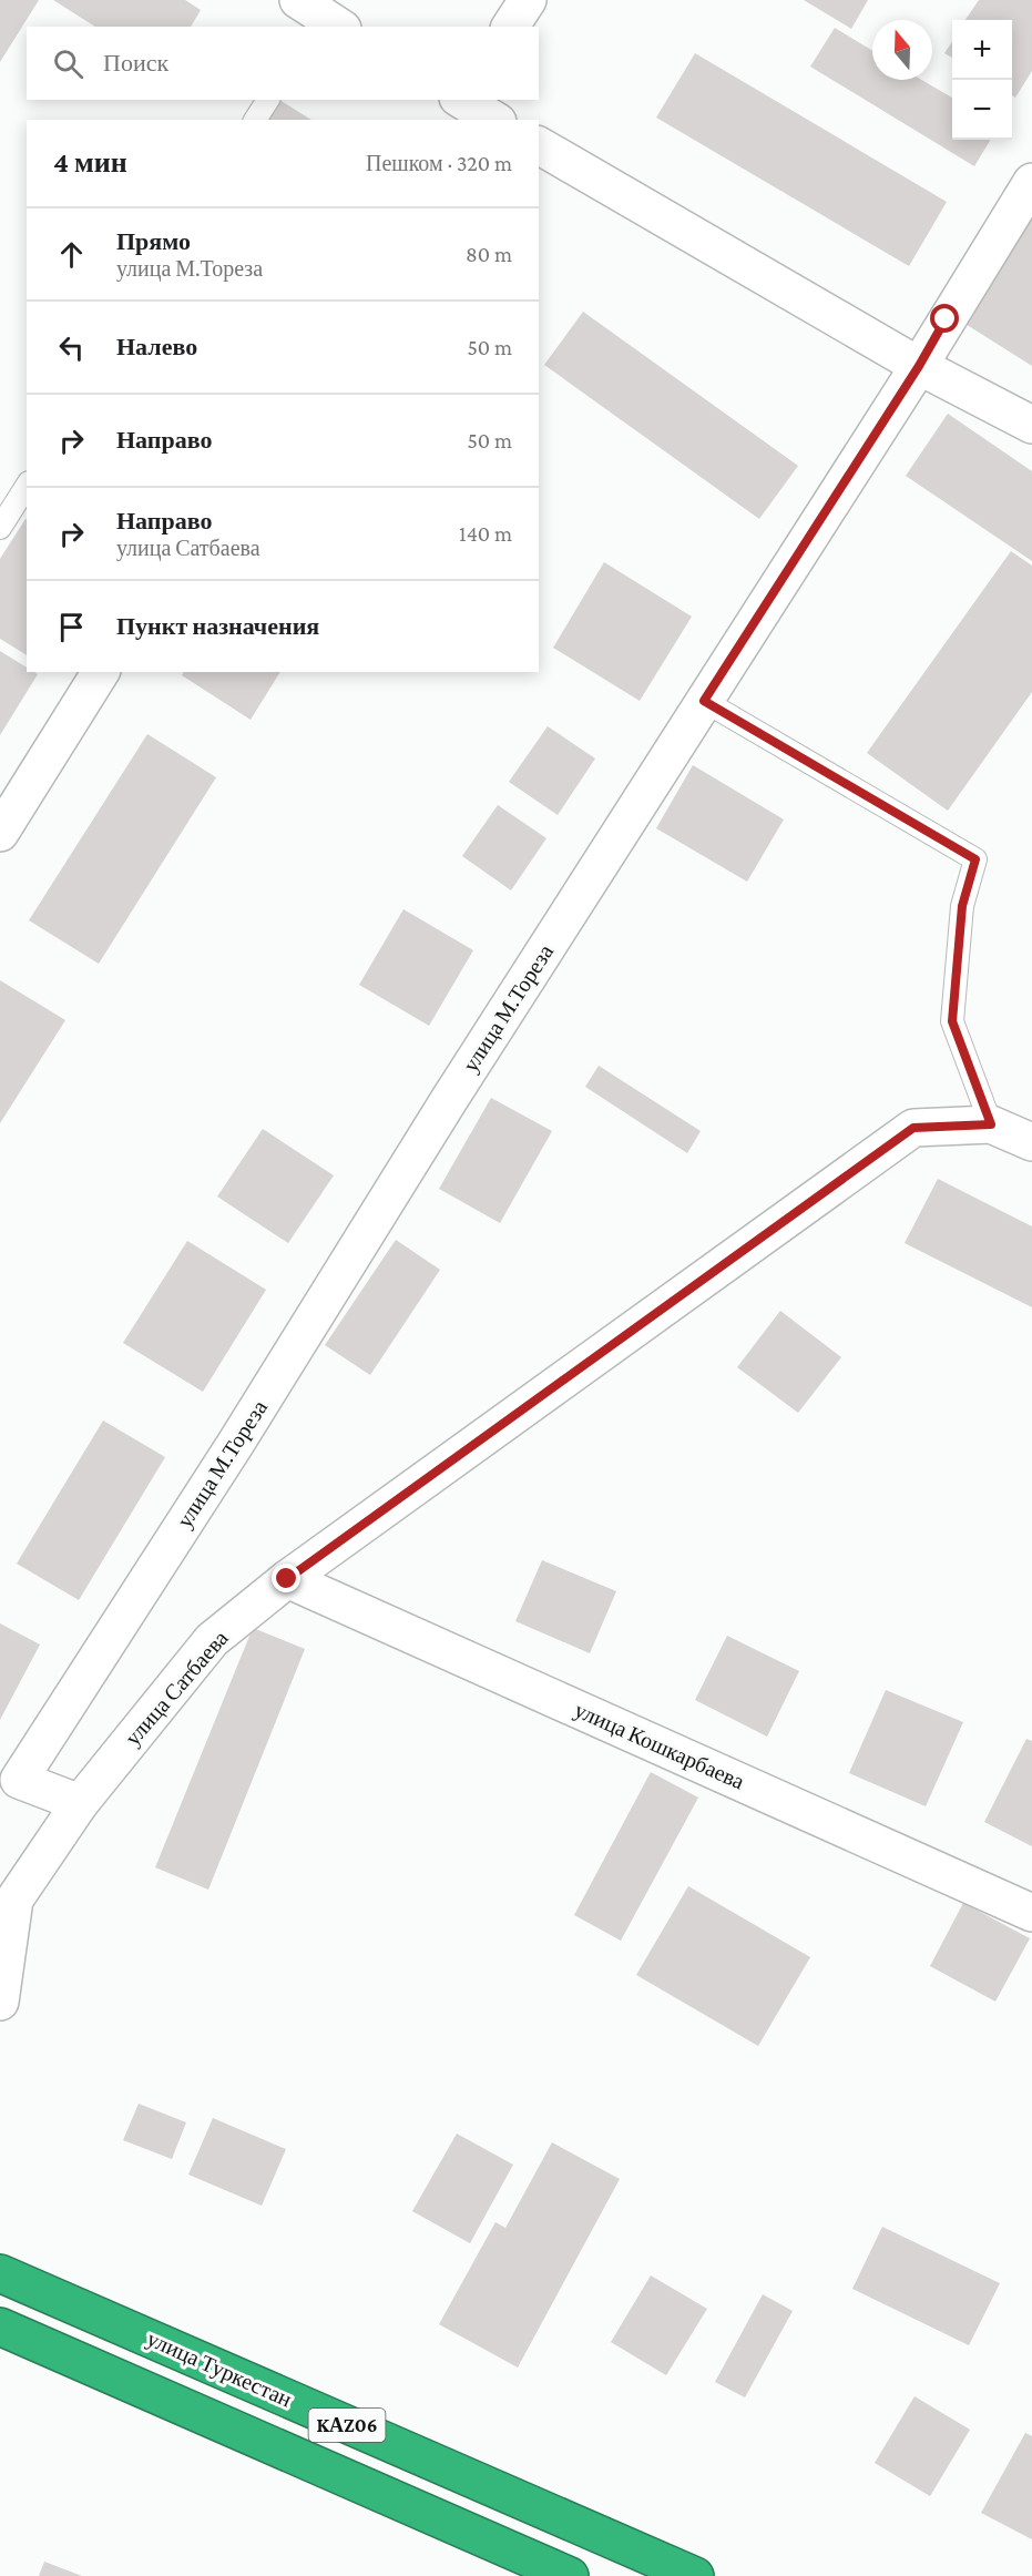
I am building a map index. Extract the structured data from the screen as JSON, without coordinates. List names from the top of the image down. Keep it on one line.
{"streets":{"highway":["улица Туркестан","KАZ06"],"street":["улица М.Тореза","улица Сатбаева","улица Кошкарбаева"]},"crossings":[["улица М.Тореза","улица Сатбаева"],["улица Сатбаева","улица Кошкарбаева"]],"north":"top","page":{"map_buttons":["+","−"],"search":"Поиск","heading":["4 мин","Пешком · 320 m"],"list":[["Прямо","улица М.Тореза","80 m"],["Налево","50 m"],["Направо","50 m"],["Направо","улица Сатбаева","140 m"],"Пункт назначения"]}}
